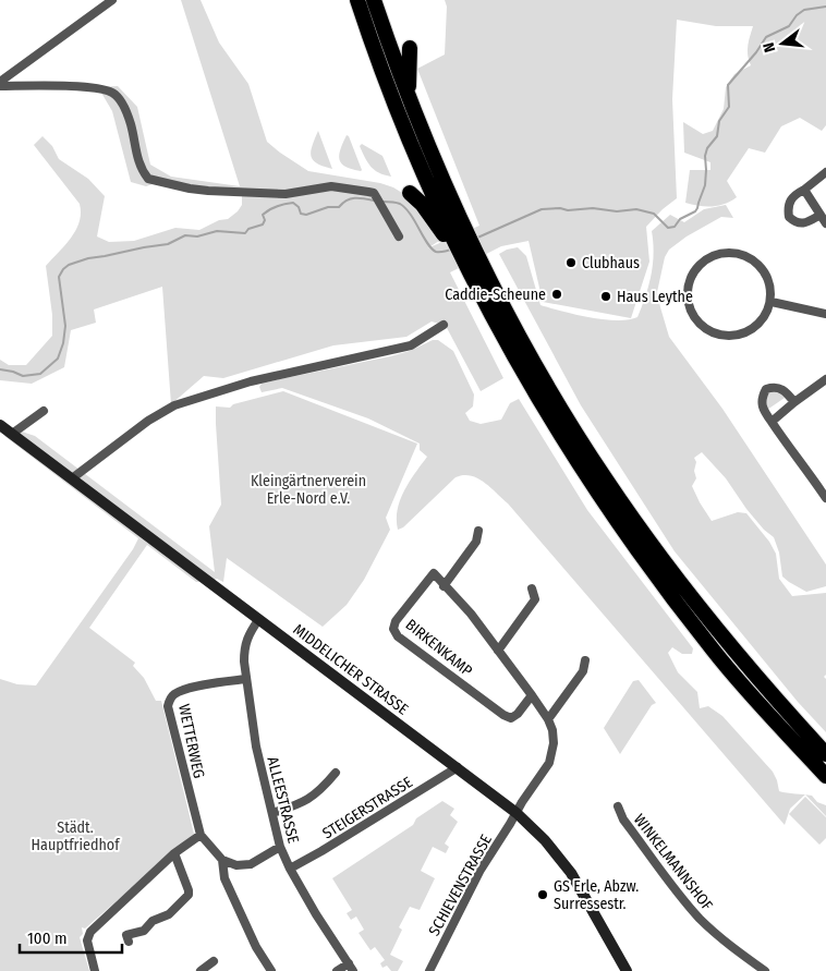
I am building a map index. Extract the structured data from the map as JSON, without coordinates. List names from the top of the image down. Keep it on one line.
{"streets":{"street":["BIRKENKAMP","MIDDELICHER STRASSE","WETTERWEG","ALLEESTRASSE","STEIGERSTRASSE","WINKELMANNSHOF","SCHIEVENSTRASSE"]},"crossings":[["BIRKENKAMP","MIDDELICHER STRASSE"],["BIRKENKAMP","SCHIEVENSTRASSE"],["MIDDELICHER STRASSE","ALLEESTRASSE"],["MIDDELICHER STRASSE","STEIGERSTRASSE"],["MIDDELICHER STRASSE","SCHIEVENSTRASSE"],["WETTERWEG","ALLEESTRASSE"],["ALLEESTRASSE","STEIGERSTRASSE"]],"parks":["Kleingärtnerverein Erle-Nord e.V.","Städt. Hauptfriedhof"],"places":["Clubhaus","Caddie-Scheune","Haus Leythe","GS Erle, Abzw. Surressestr."],"scale_bar":"100 m","north":"left"}
